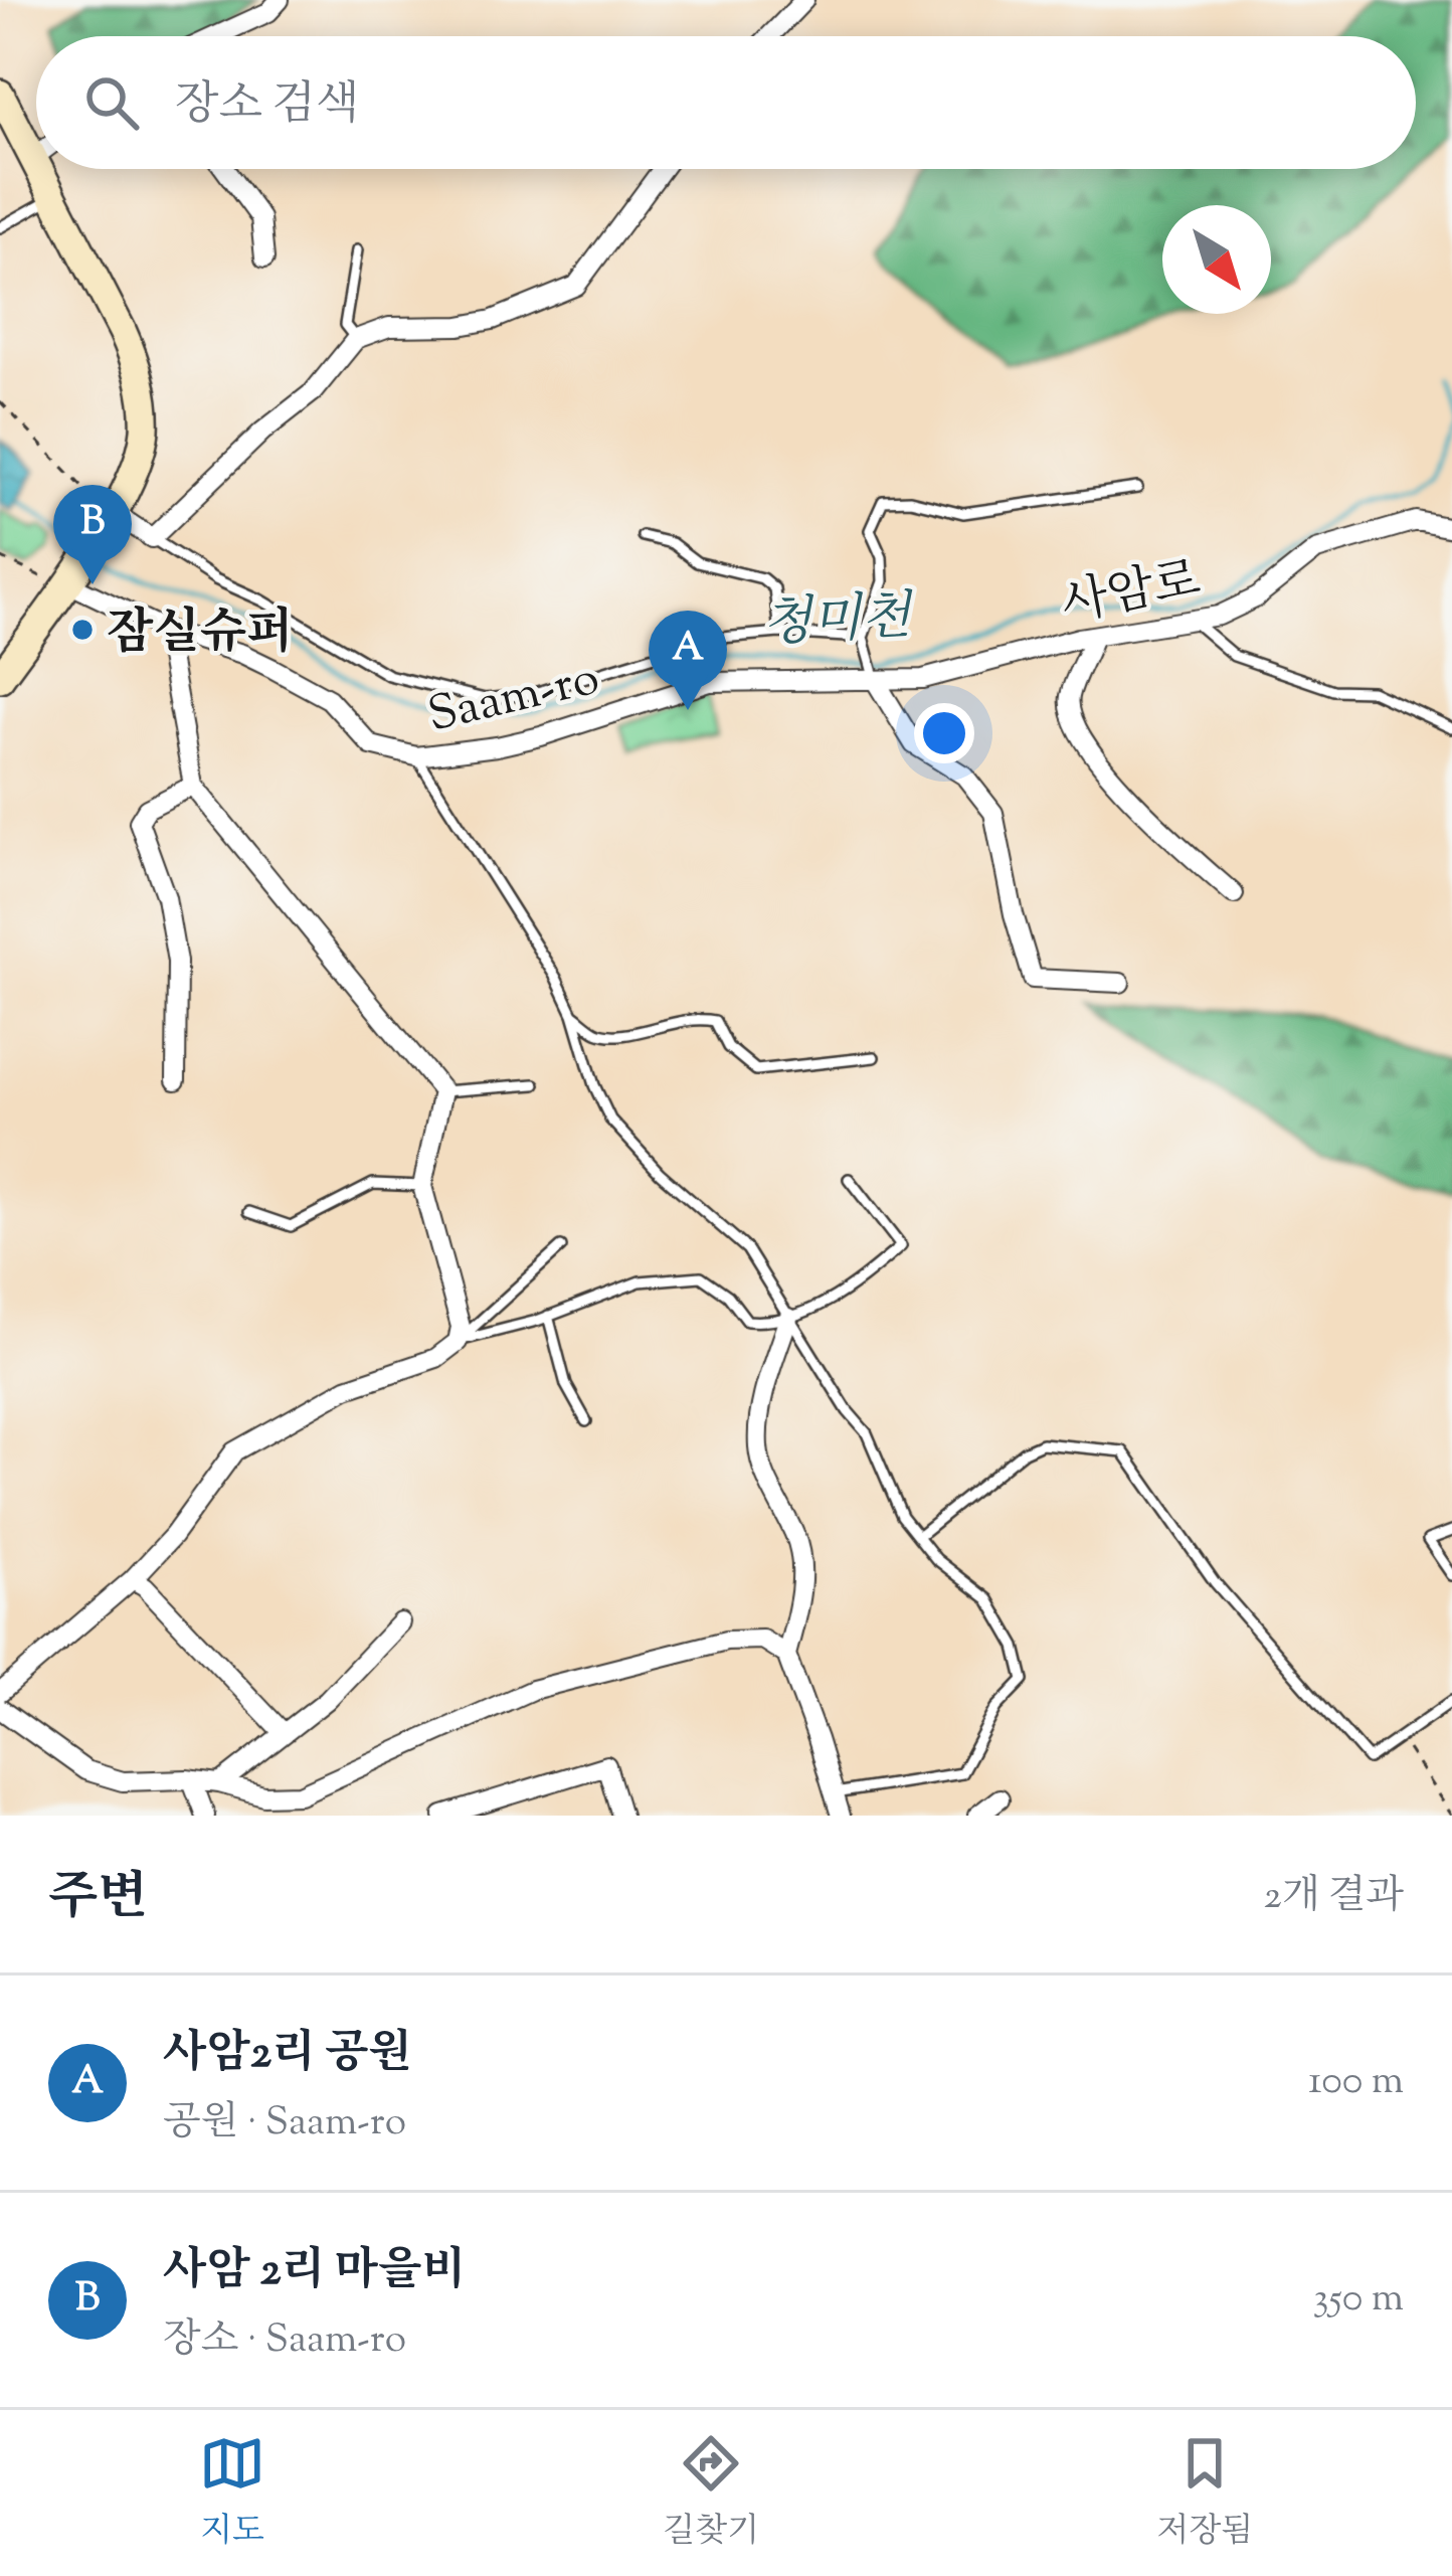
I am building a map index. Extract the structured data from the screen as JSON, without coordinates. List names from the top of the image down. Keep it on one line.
{"streets":{"street":["사암로","Saam-ro"]},"crossings":[["사암로","Saam-ro"]],"water":["청미천"],"places":["잠실슈퍼"],"north":"bottom right","page":{"search":"장소 검색","pins":["B","A"],"heading":["주변","2개 결과"],"list":[{"mark":"A","name":"사암2리 공원","note":"공원 · Saam-ro","value":"100 m"},{"mark":"B","name":"사암 2리 마을비","note":"장소 · Saam-ro","value":"350 m"}],"nav":["지도","길찾기","저장됨"]}}
